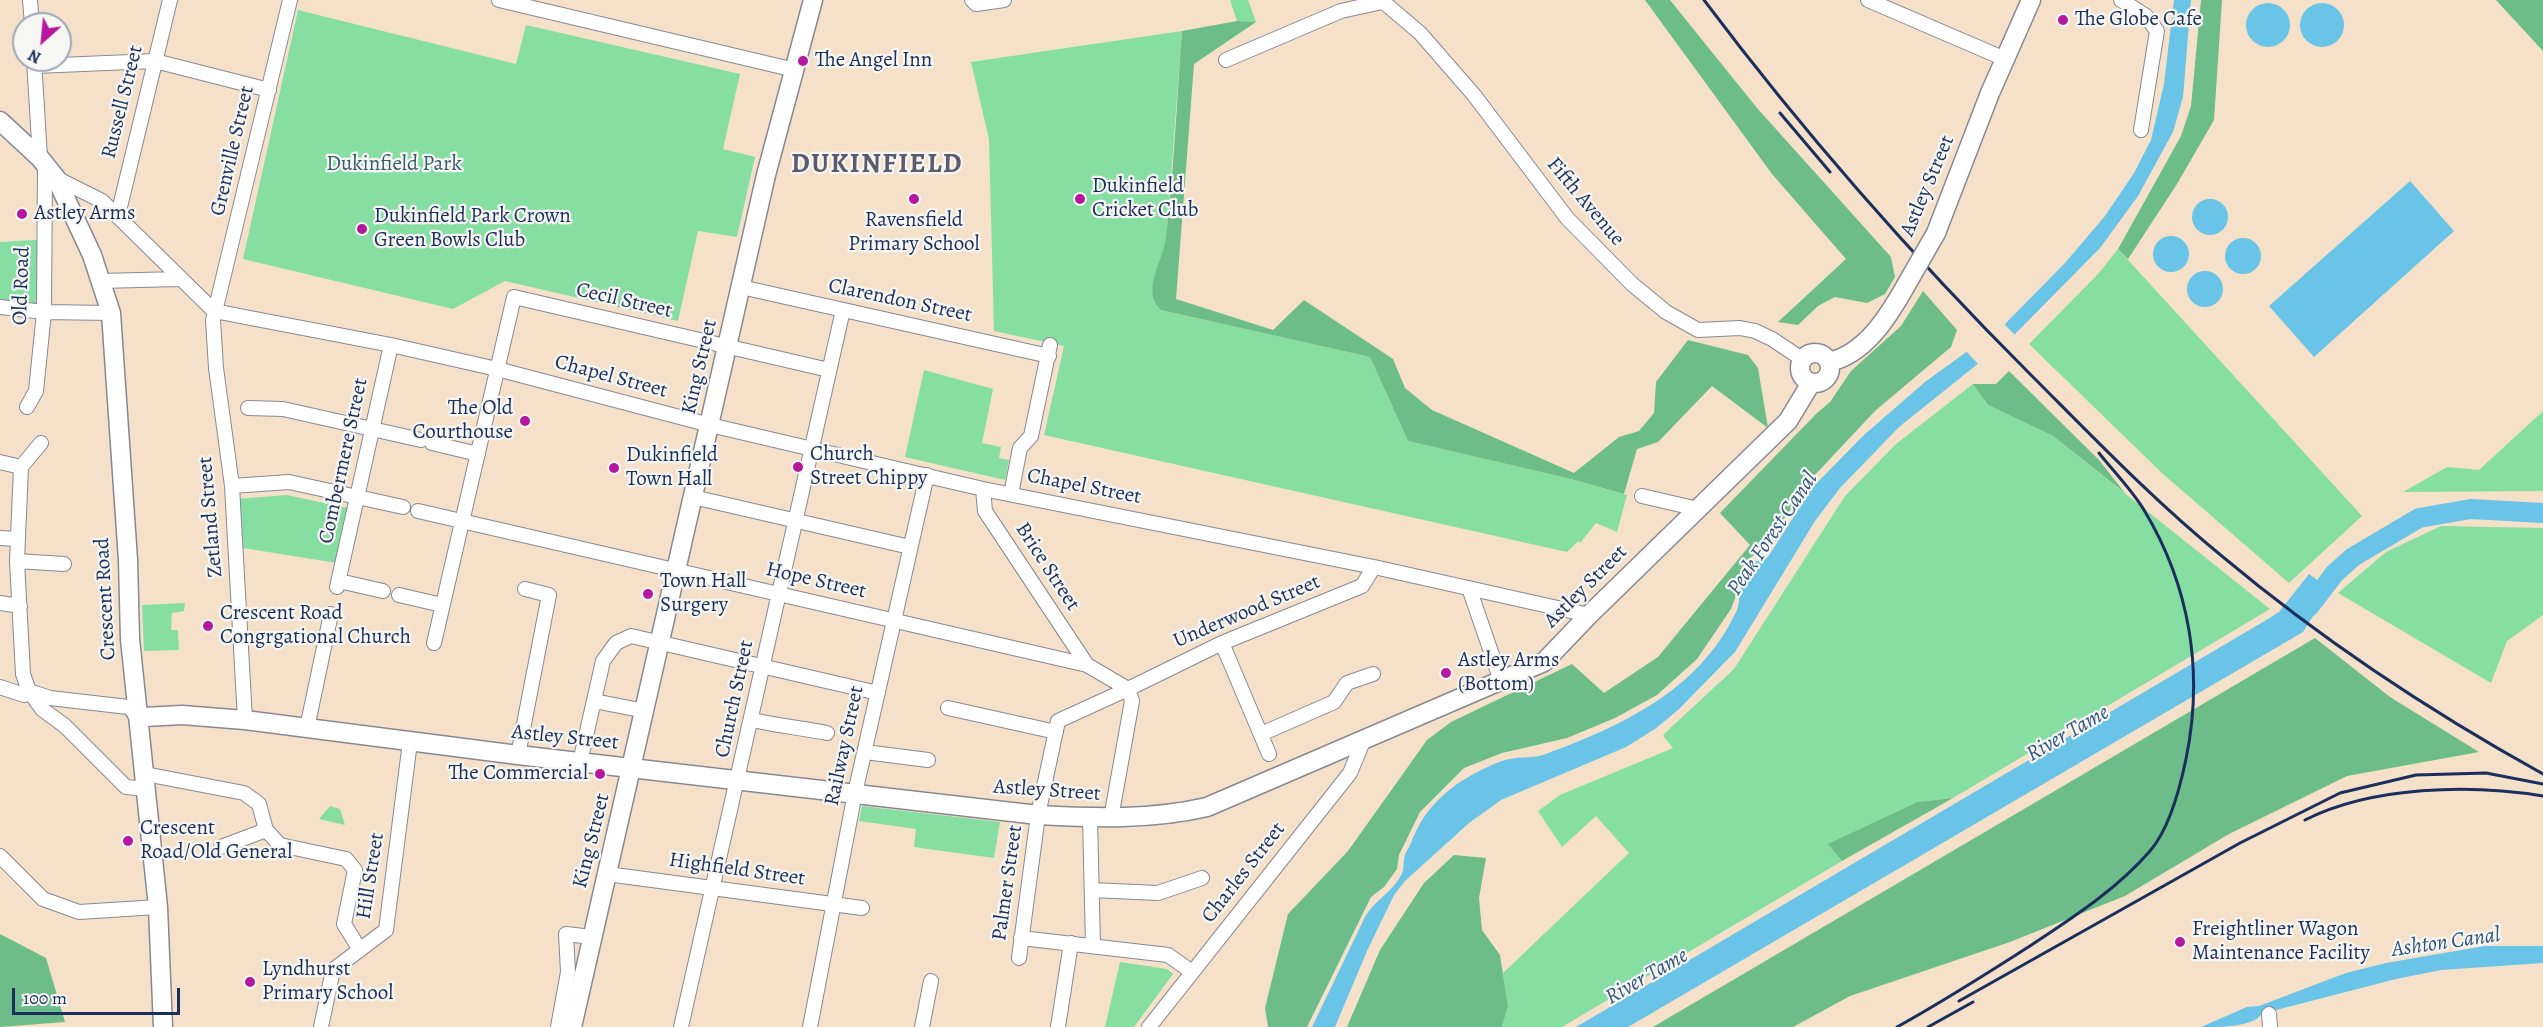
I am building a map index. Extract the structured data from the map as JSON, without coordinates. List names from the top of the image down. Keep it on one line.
{"streets":{"main road":["Astley Street","King Street","Crescent Road"],"street":["Russell Street","Grenville Street","Fifth Avenue","Old Road","Cecil Street","Clarendon Street","Chapel Street","Combermere Street","Zetland Street","Brice Street","Hope Street","Underwood Street","Church Street","Railway Street","Highfield Street","Charles Street","Hill Street","Palmer Street"]},"crossings":[["Grenville Street","Chapel Street"],["Grenville Street","Zetland Street"],["Astley Street","Fifth Avenue"],["Astley Street","King Street"],["Astley Street","Chapel Street"],["Astley Street","Zetland Street"],["Astley Street","Crescent Road"],["Astley Street","Church Street"],["Astley Street","Railway Street"],["Astley Street","Charles Street"],["Astley Street","Hill Street"],["Astley Street","Palmer Street"],["Old Road","Crescent Road"],["Cecil Street","King Street"],["Cecil Street","Chapel Street"],["Cecil Street","Church Street"],["Clarendon Street","King Street"],["Clarendon Street","Chapel Street"],["Clarendon Street","Church Street"],["King Street","Chapel Street"],["King Street","Hope Street"],["King Street","Highfield Street"],["Chapel Street","Combermere Street"],["Chapel Street","Zetland Street"],["Chapel Street","Brice Street"],["Chapel Street","Underwood Street"],["Chapel Street","Church Street"],["Chapel Street","Railway Street"],["Brice Street","Hope Street"],["Hope Street","Underwood Street"],["Hope Street","Church Street"],["Hope Street","Railway Street"],["Underwood Street","Palmer Street"],["Church Street","Highfield Street"],["Railway Street","Highfield Street"]],"districts":["DUKINFIELD"],"water":["Peak Forest Canal","River Tame","Ashton Canal"],"parks":["Dukinfield Park"],"places":["The Globe Cafe","The Angel Inn","Ravensfield Primary School","Dukinfield Cricket Club","Astley Arms","Dukinfield Park Crown Green Bowls Club","The Old Courthouse","Church Street Chippy","Dukinfield Town Hall","Town Hall Surgery","Crescent Road Congrgational Church","Astley Arms (Bottom)","The Commercial","Crescent Road/Old General","Freightliner Wagon Maintenance Facility","Lyndhurst Primary School"],"scale_bar":"100 m","north":"bottom left"}
